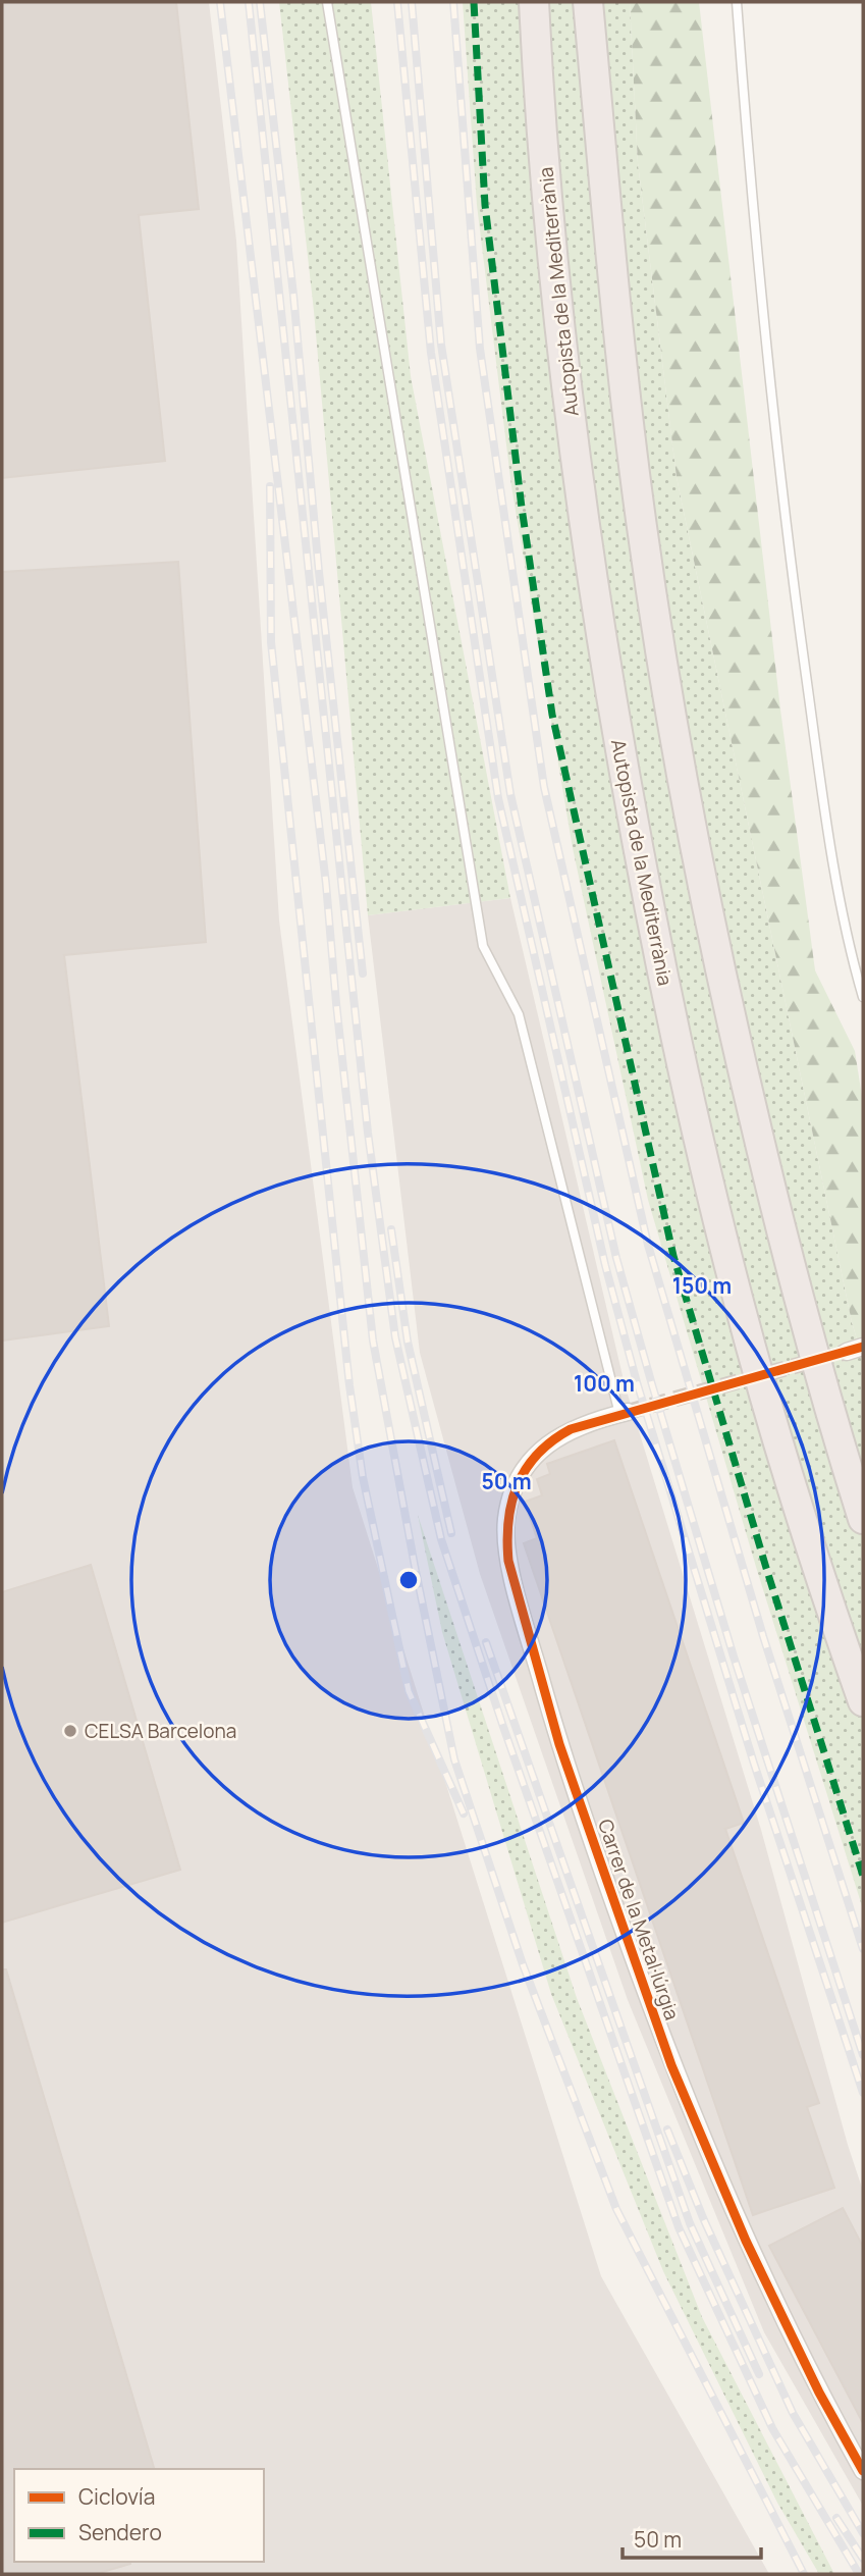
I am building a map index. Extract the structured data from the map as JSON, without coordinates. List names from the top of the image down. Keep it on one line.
{"streets":{"highway":["Autopista de la Mediterrània"],"street":["Carrer de la Metal·lúrgia"]},"places":["CELSA Barcelona"],"legend":["Ciclovía","Sendero"],"scale_bar":"50 m","rings":["150 m","100 m","50 m"]}
